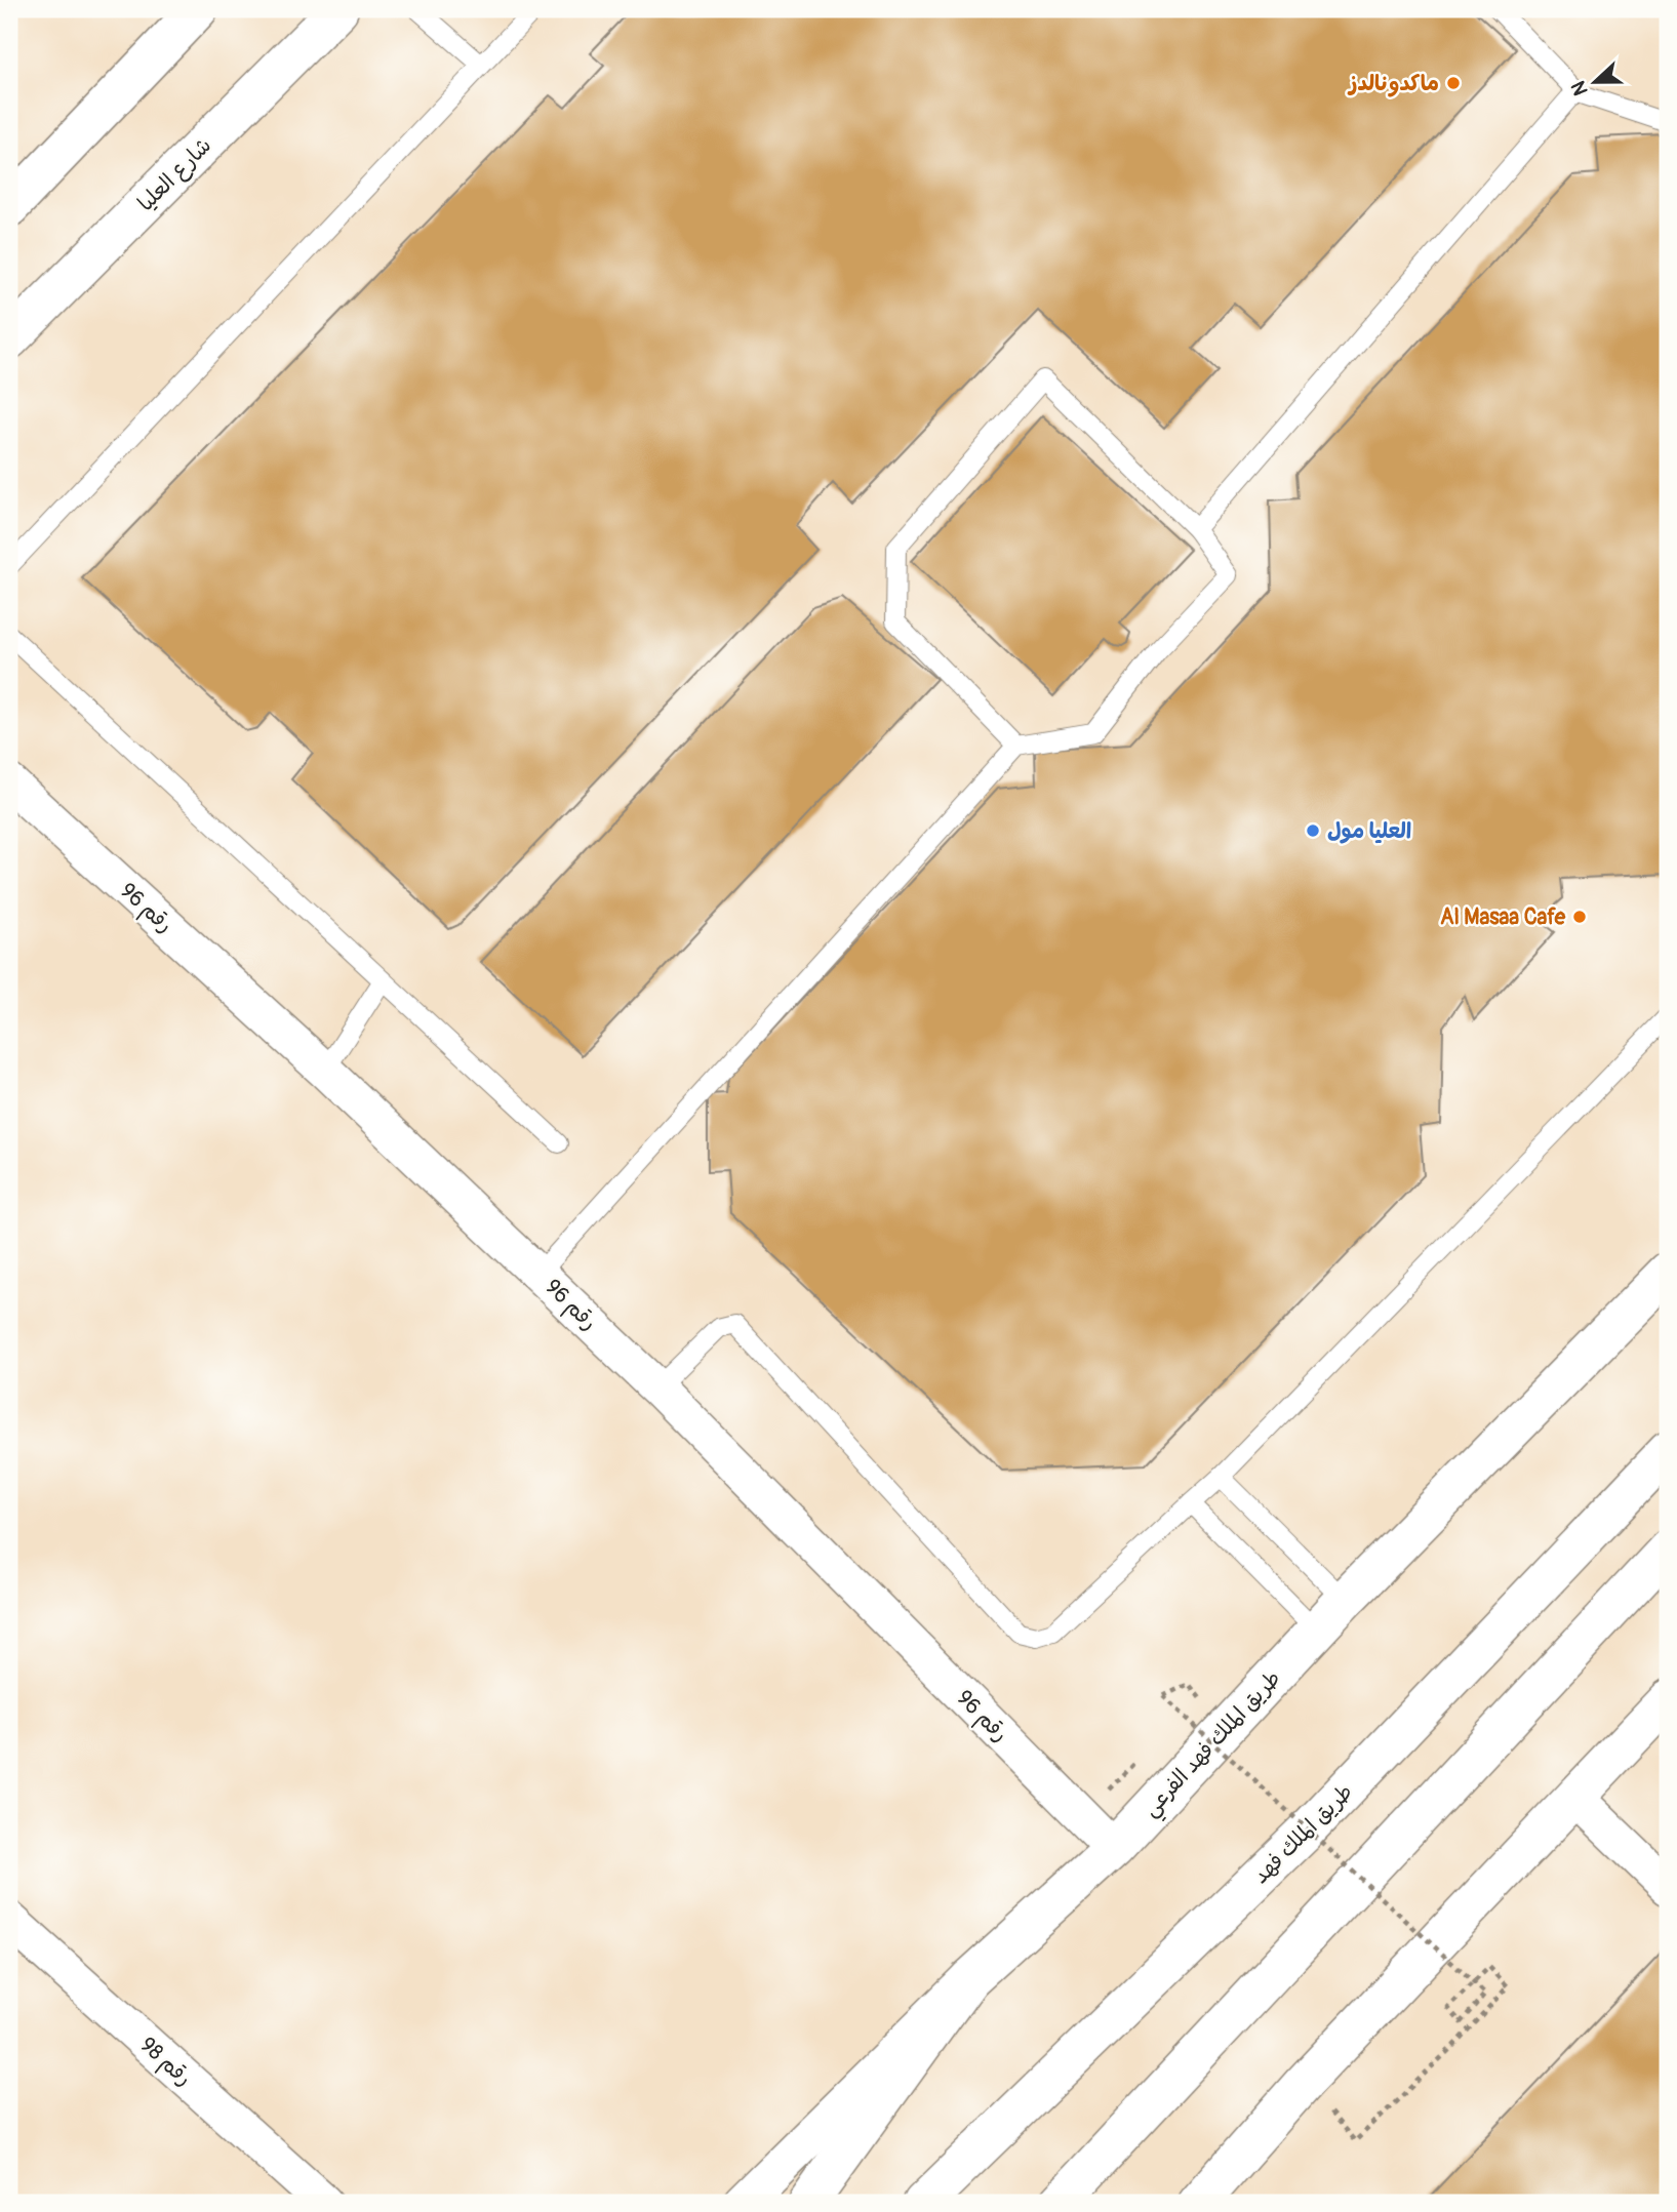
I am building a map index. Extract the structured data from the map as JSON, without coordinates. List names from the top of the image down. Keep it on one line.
{"streets":{"main road":["شارع العليا","طريق الملك فهد الفرعي","طريق الملك فهد"],"street":["رقم 96","رقم 98"]},"crossings":[["رقم 96","طريق الملك فهد الفرعي"]],"places":["ماكدونالدز","العليا مول","Al Masaa Cafe"],"north":"left"}
